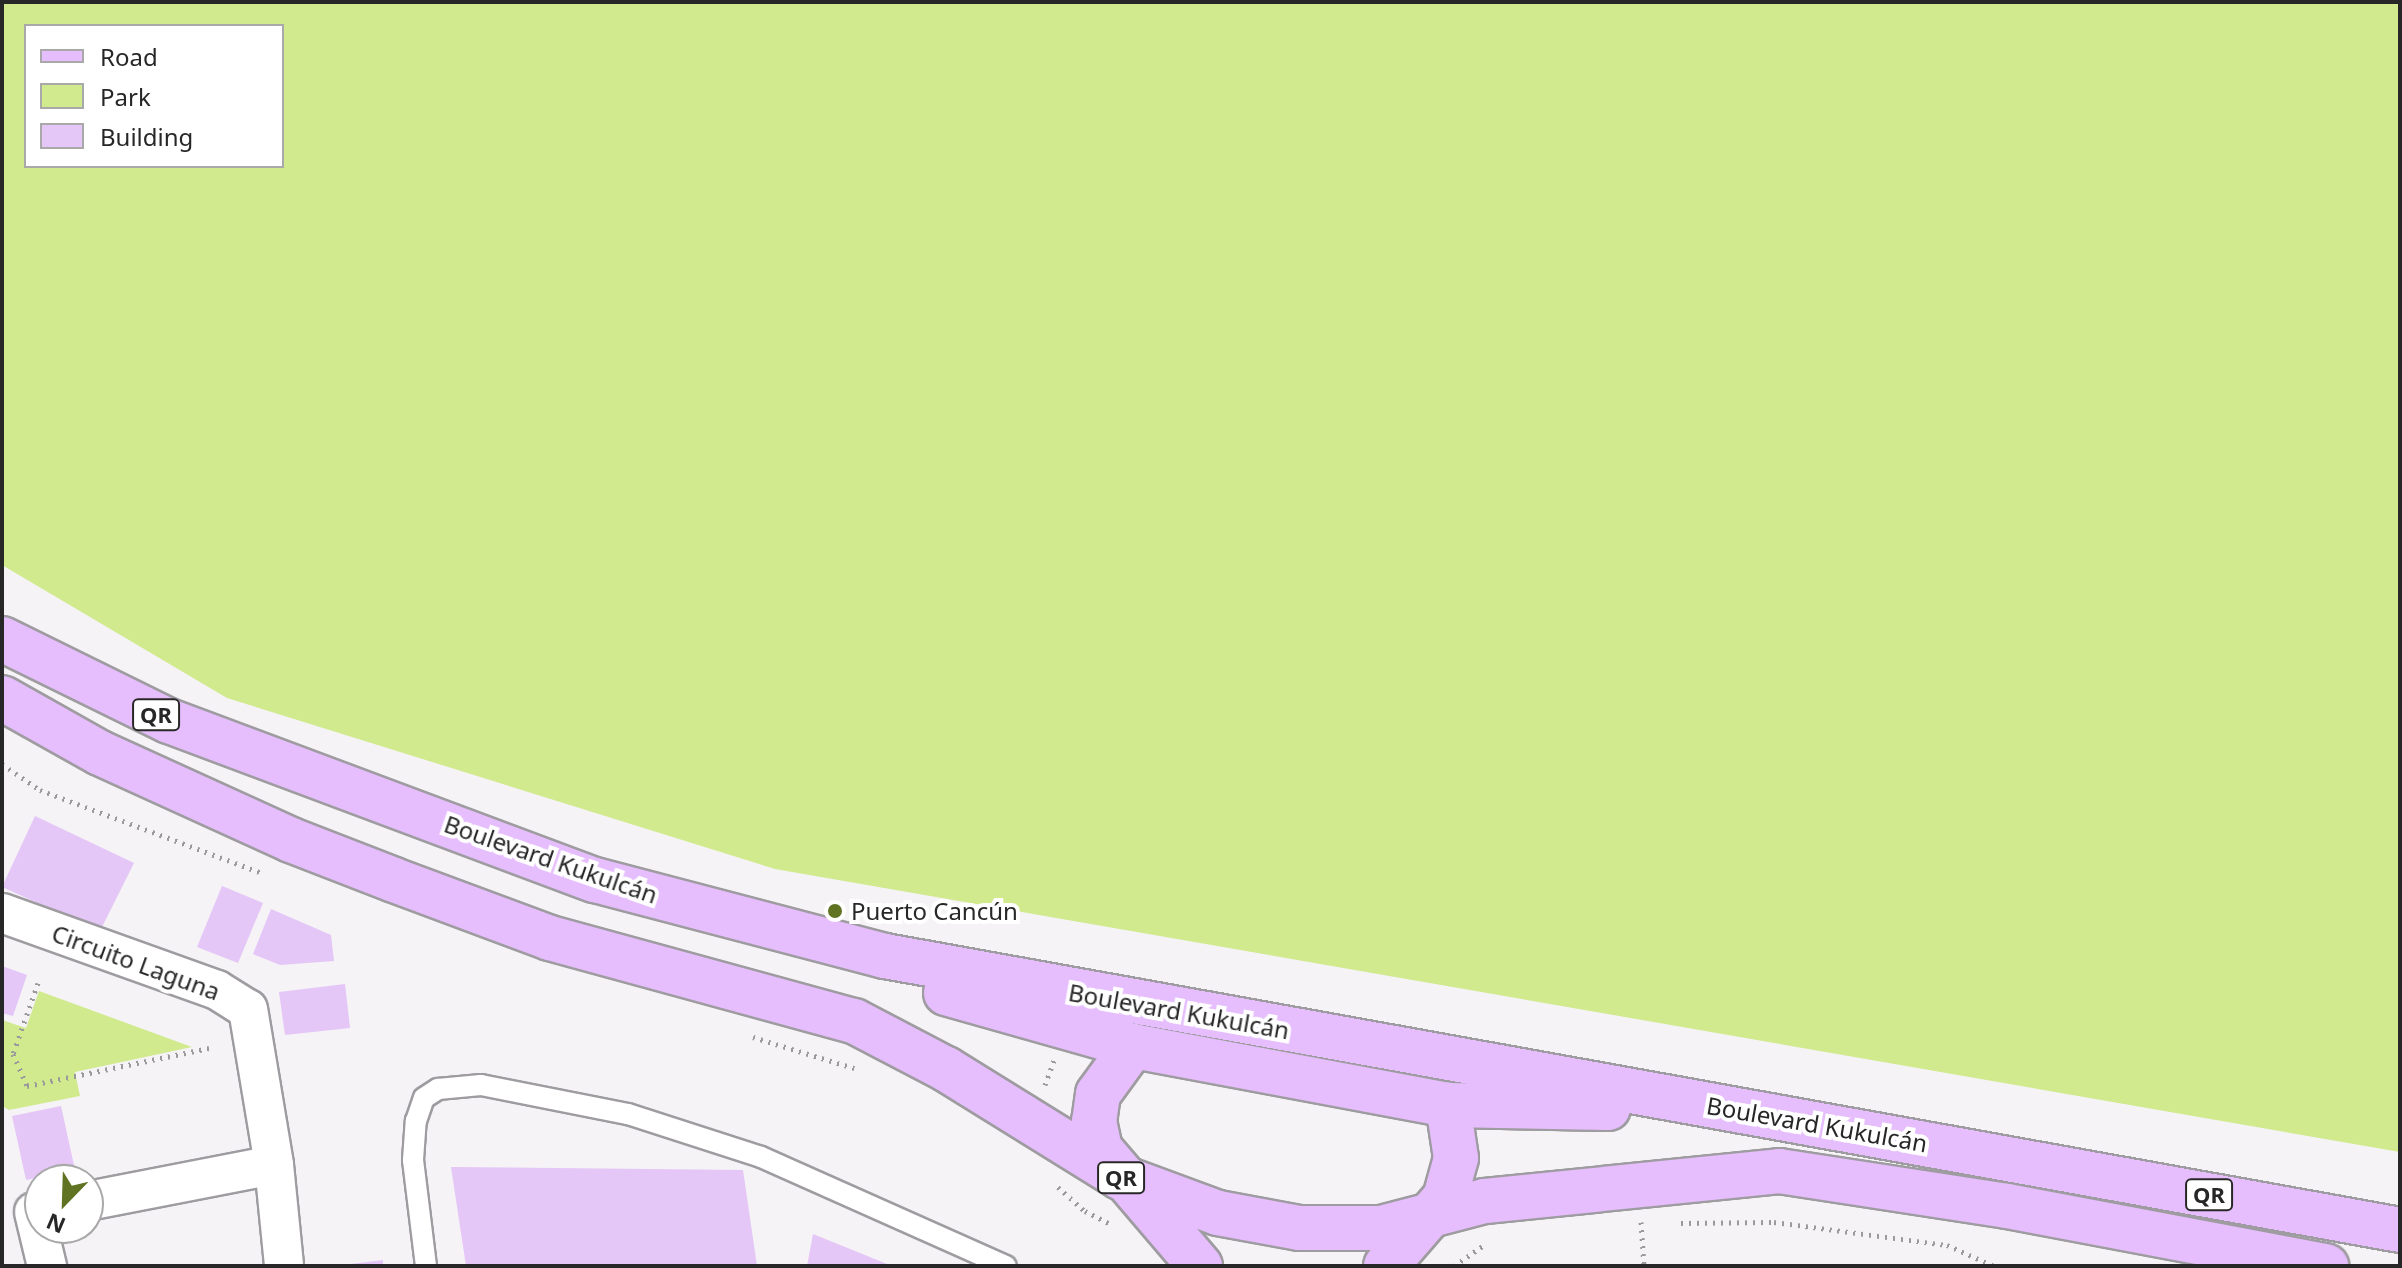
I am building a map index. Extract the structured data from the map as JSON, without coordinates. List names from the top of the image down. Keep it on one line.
{"streets":{"main road":["QR","Boulevard Kukulcán"],"street":["Circuito Laguna"]},"places":["Puerto Cancún"],"legend":["Road","Park","Building"],"north":"bottom left"}
